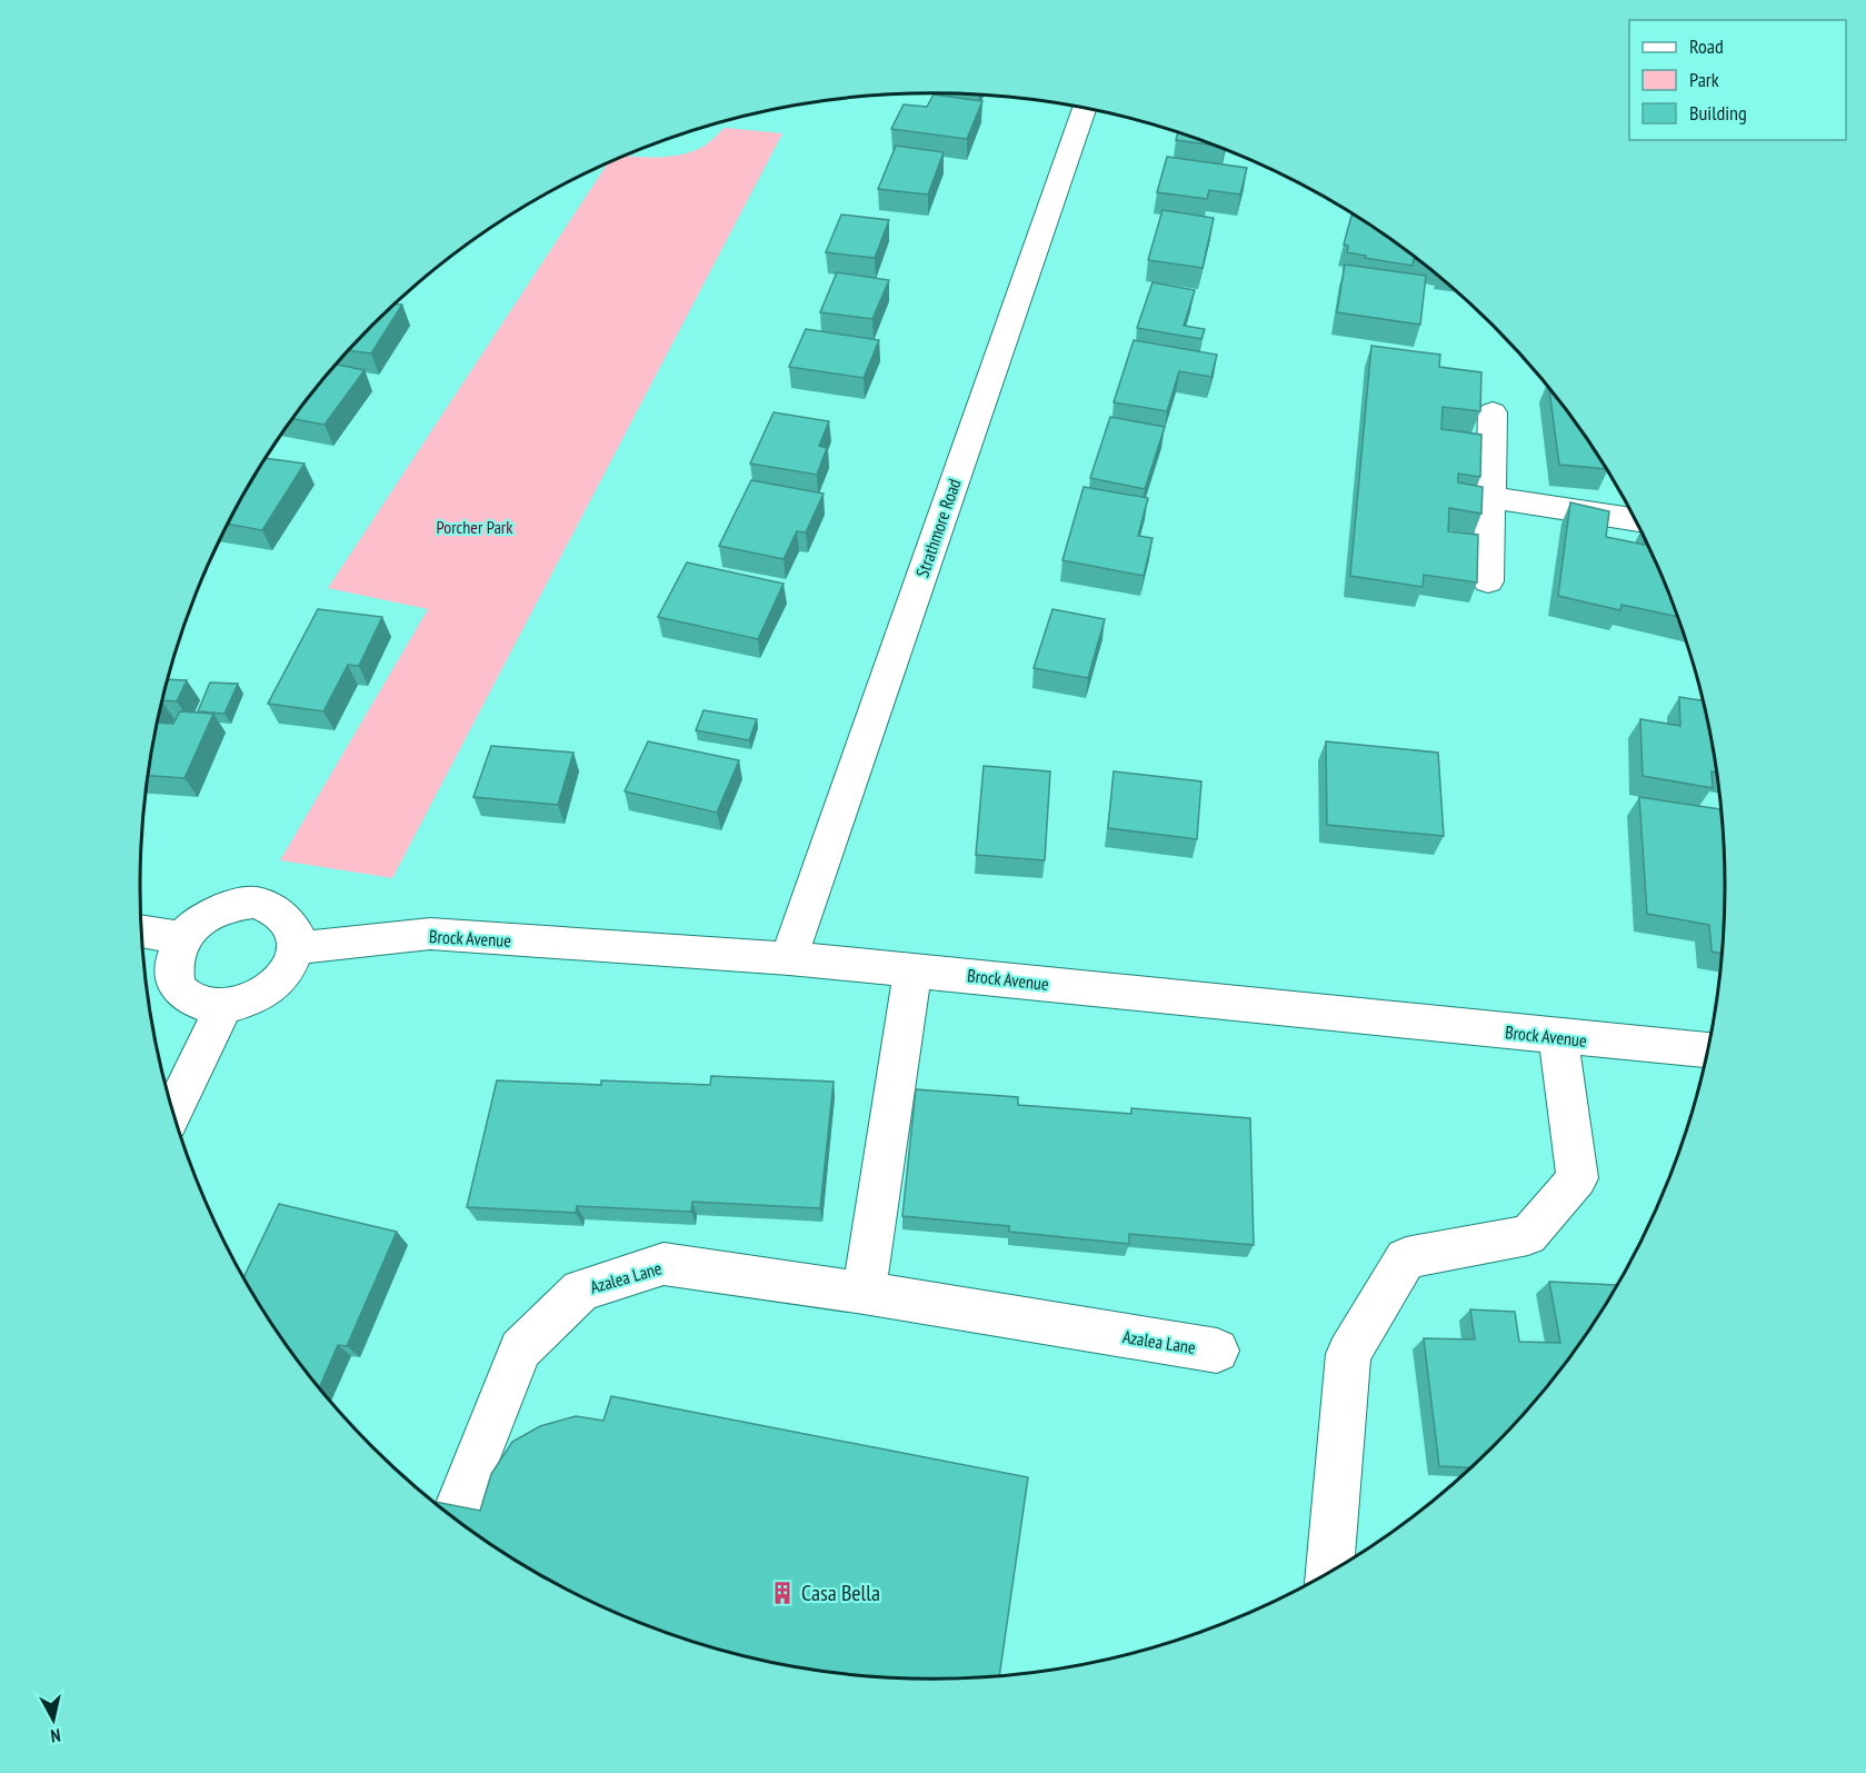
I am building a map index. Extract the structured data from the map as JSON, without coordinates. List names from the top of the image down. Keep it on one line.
{"streets":{"street":["Strathmore Road","Brock Avenue","Azalea Lane"]},"crossings":[["Strathmore Road","Brock Avenue"]],"parks":["Porcher Park"],"places":{"building":["Casa Bella"]},"legend":["Road","Park","Building"],"north":"bottom"}
